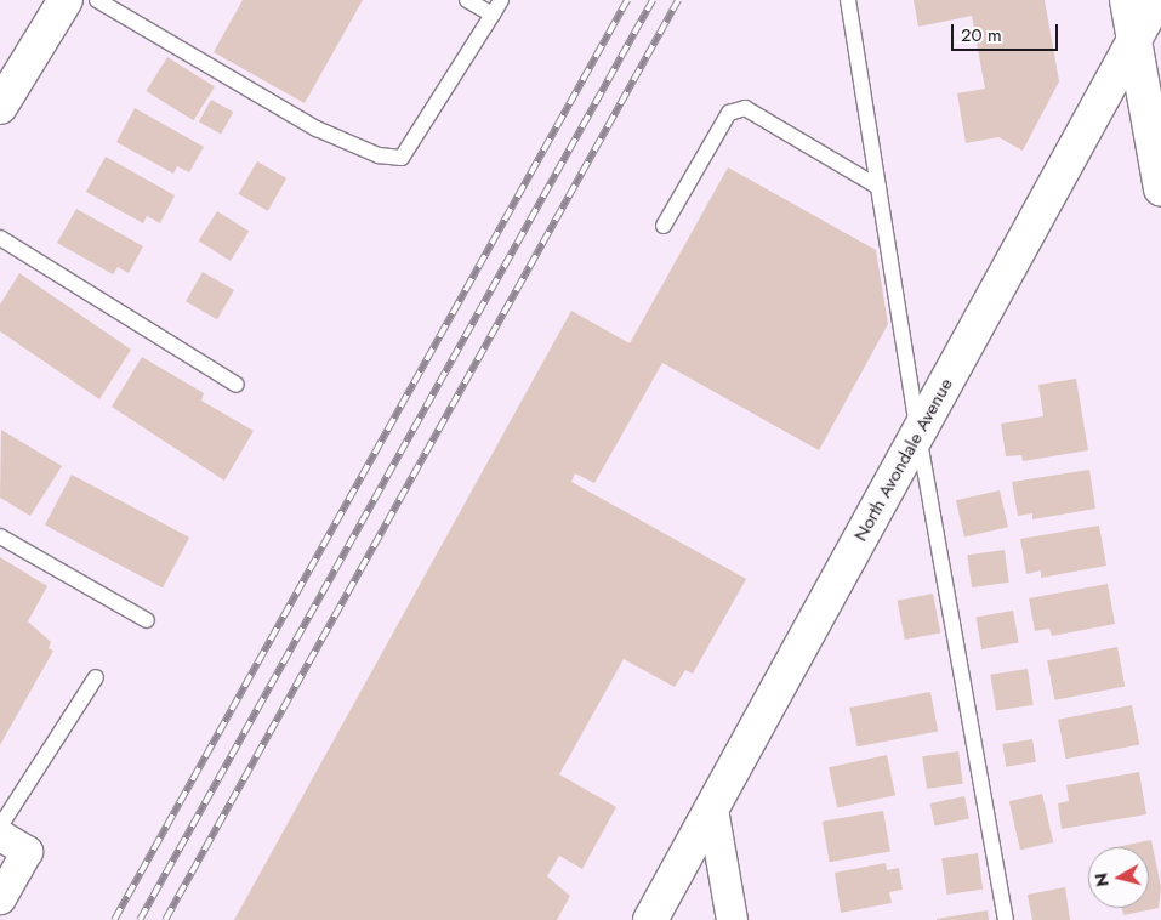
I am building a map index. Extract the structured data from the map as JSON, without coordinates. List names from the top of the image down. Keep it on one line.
{"streets":{"street":["North Avondale Avenue"]},"scale_bar":"20 m","north":"left"}
